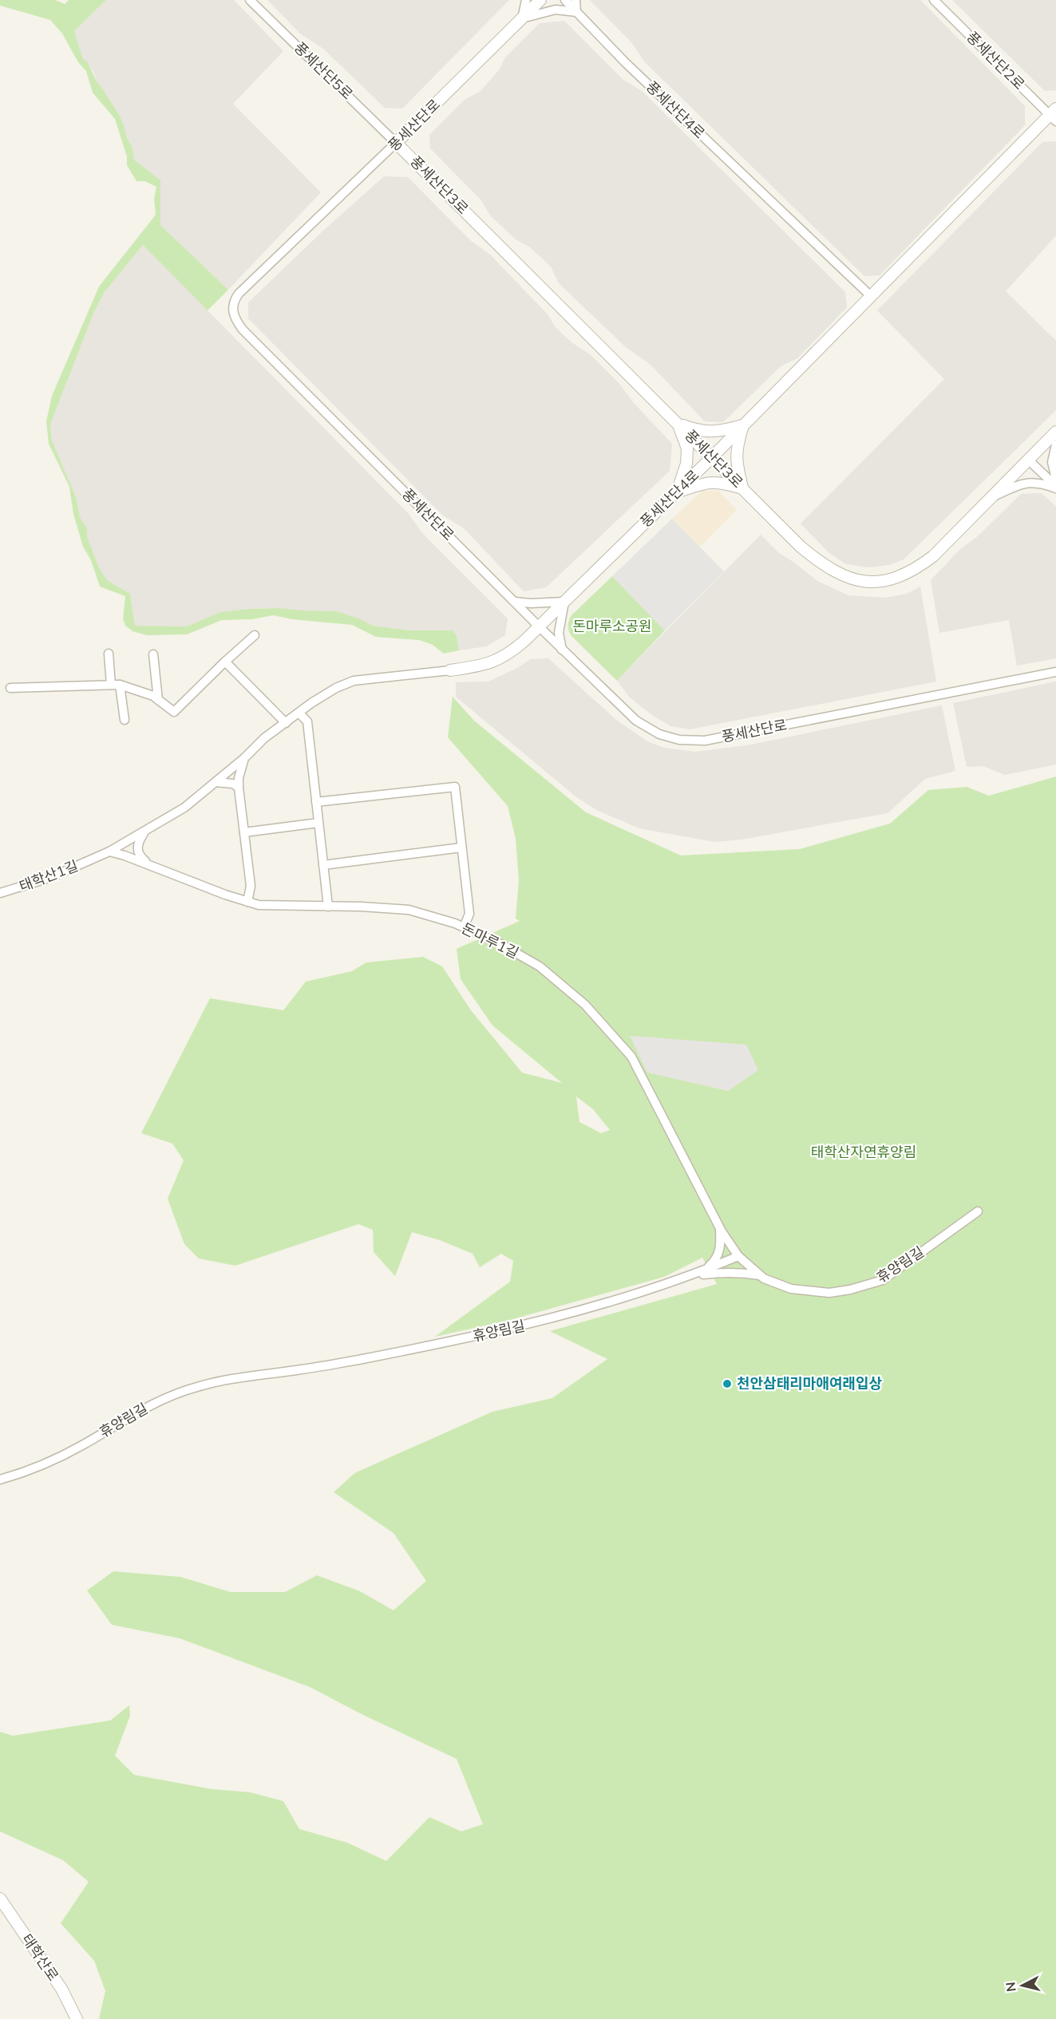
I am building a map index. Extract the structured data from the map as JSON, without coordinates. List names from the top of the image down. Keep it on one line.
{"streets":{"street":["풍세산단2로","풍세산단5로","풍세산단4로","풍세산단로","풍세산단3로","태학산1길","돈마루1길","휴양림길","태학산로"]},"crossings":[["풍세산단2로","풍세산단4로"],["풍세산단5로","풍세산단로"],["풍세산단5로","풍세산단3로"],["풍세산단4로","풍세산단로"],["풍세산단4로","풍세산단3로"],["풍세산단로","풍세산단3로"],["태학산1길","돈마루1길"],["돈마루1길","휴양림길"]],"parks":["돈마루소공원","태학산자연휴양림"],"places":["천안삼태리마애여래입상"],"north":"left"}
